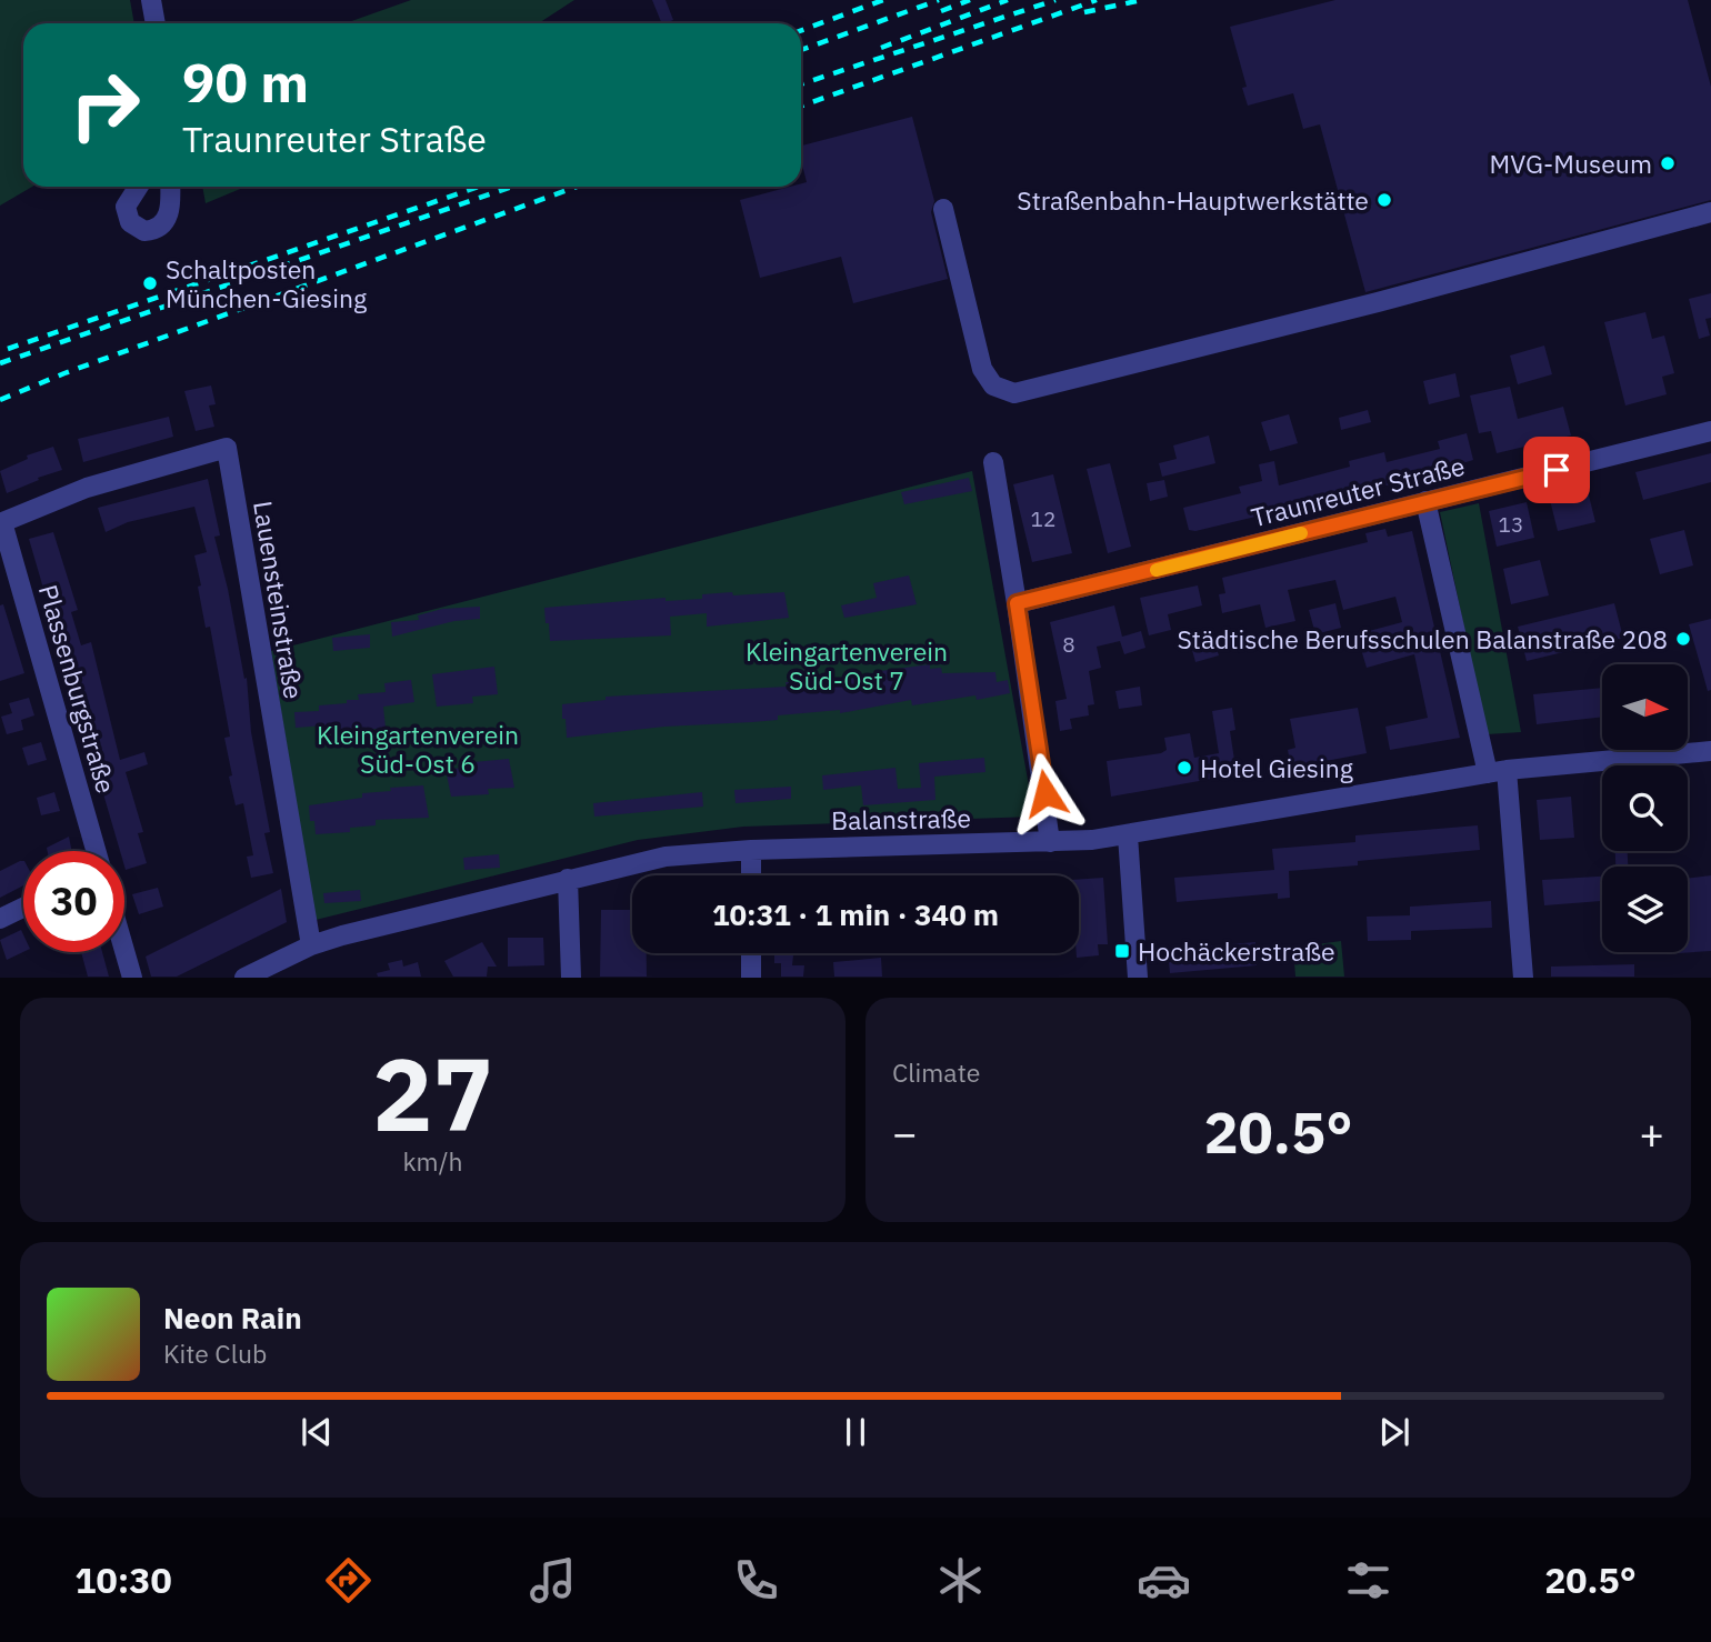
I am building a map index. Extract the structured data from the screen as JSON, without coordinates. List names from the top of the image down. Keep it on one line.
{"streets":{"street":["Traunreuter Straße","Lauensteinstraße","Plassenburgstraße","Balanstraße"]},"crossings":[["Lauensteinstraße","Plassenburgstraße"],["Lauensteinstraße","Balanstraße"]],"parks":["Kleingartenverein Süd-Ost 7","Kleingartenverein Süd-Ost 6"],"places":{"other":["MVG-Museum","Straßenbahn-Hauptwerkstätte","Schaltposten München-Giesing","Städtische Berufsschulen Balanstraße 208","Hotel Giesing"],"transit":["Hochäckerstraße"]},"house_numbers":["12","13","8"],"north":"right","page":{"turn":["90 m","Traunreuter Straße"],"limit":"30","trip":"10:31 · 1 min · 340 m","tile":[["27","km/h"],"Climate"],"heat":["−","20.5°","+"],"song":["Neon Rain","Kite Club"],"tabs":["10:30","20.5°"]}}
